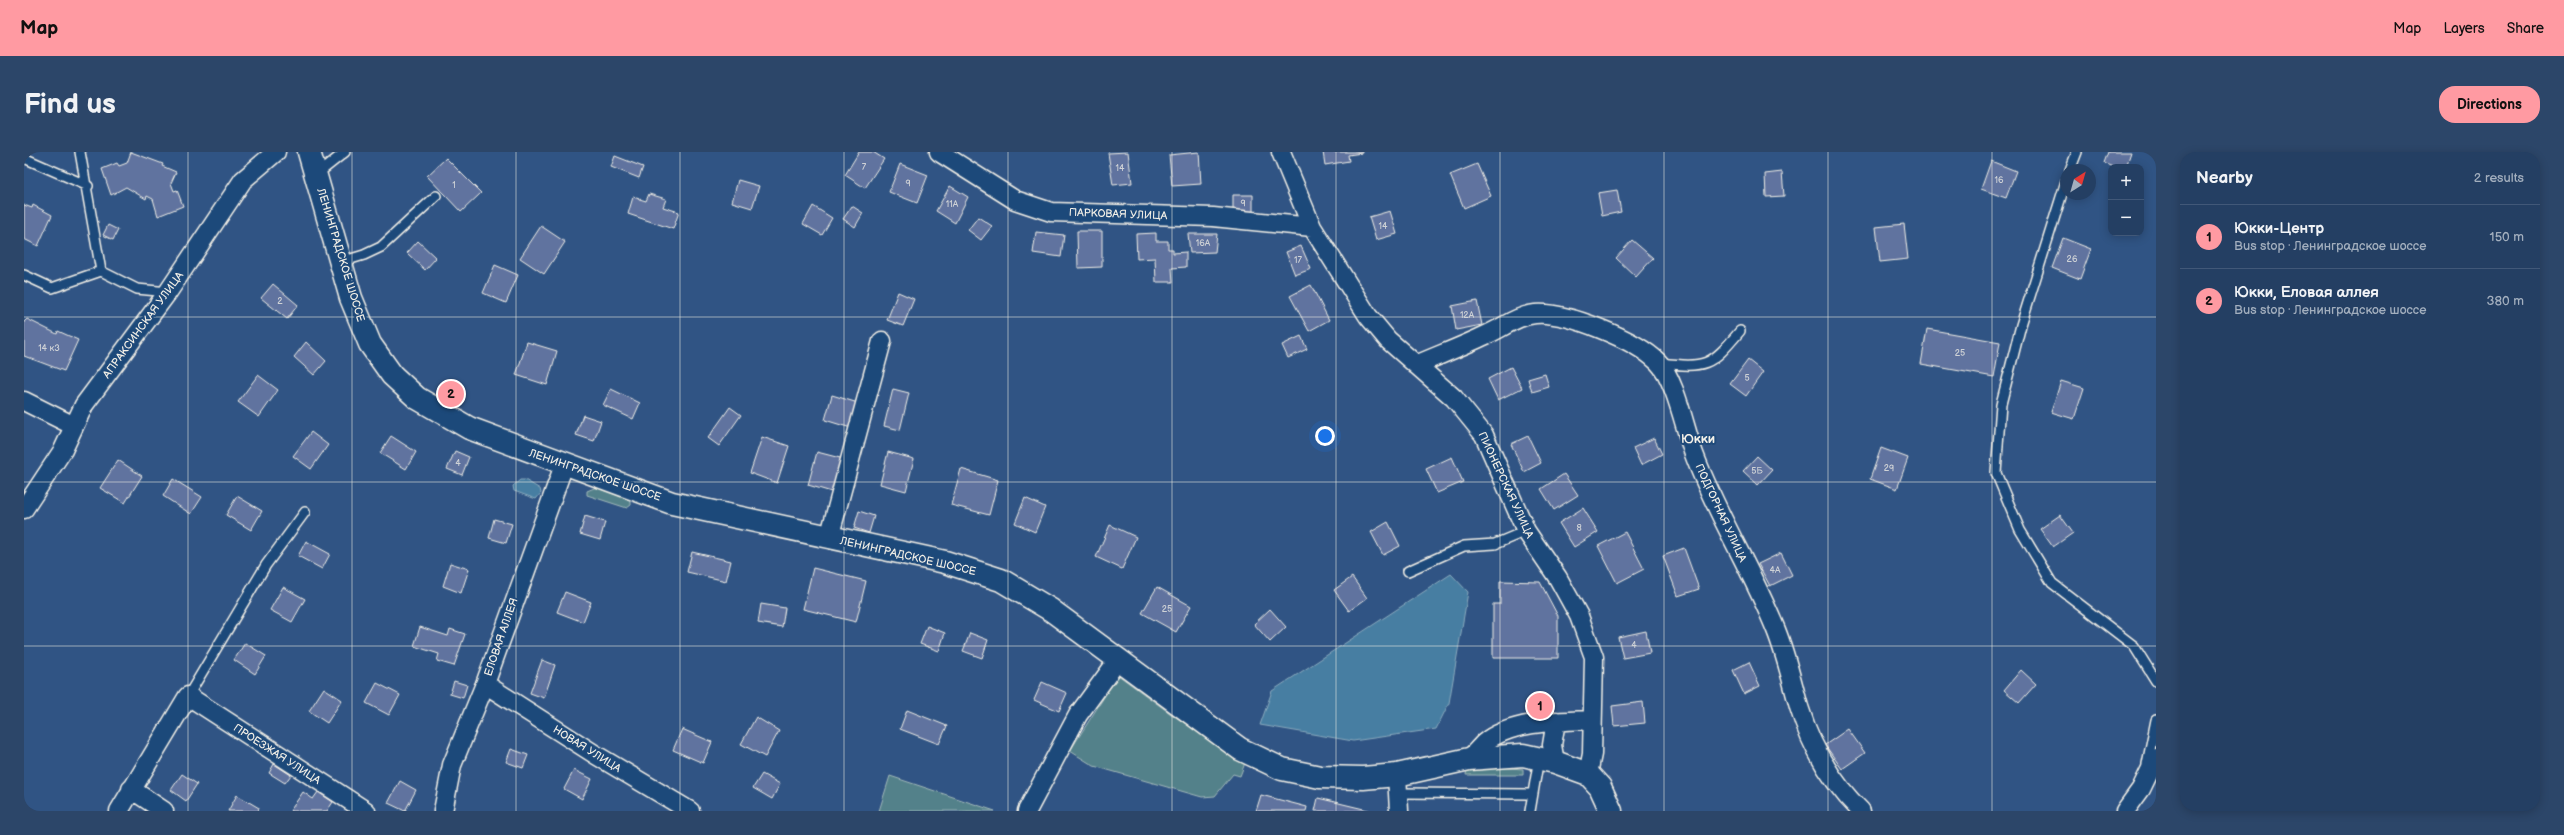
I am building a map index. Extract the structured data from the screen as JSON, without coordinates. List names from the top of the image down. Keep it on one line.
{"streets":{"main road":["ЛЕНИНГРАДСКОЕ ШОССЕ"],"street":["ПАРКОВАЯ УЛИЦА","АПРАКСИНСКАЯ УЛИЦА","ПИОНЕРСКАЯ УЛИЦА","ПОДГОРНАЯ УЛИЦА","ЕЛОВАЯ АЛЛЕЯ","НОВАЯ УЛИЦА","ПРОЕЗЖАЯ УЛИЦА"]},"crossings":[["ПАРКОВАЯ УЛИЦА","ПИОНЕРСКАЯ УЛИЦА"],["ЛЕНИНГРАДСКОЕ ШОССЕ","ПИОНЕРСКАЯ УЛИЦА"],["ЛЕНИНГРАДСКОЕ ШОССЕ","ЕЛОВАЯ АЛЛЕЯ"],["ПИОНЕРСКАЯ УЛИЦА","ПОДГОРНАЯ УЛИЦА"],["ЕЛОВАЯ АЛЛЕЯ","НОВАЯ УЛИЦА"]],"districts":["Юкки"],"house_numbers":["7","14","16","9","1","9","11А","14","16А","26","17","2","12А","14 к3","25","5","4","29","5Б","8","4А","25","4"],"north":"top right","page":{"header":"Map","nav":["Map","Layers","Share"],"buttons":"Directions","title":"Find us","heading":["Nearby","2 results"],"map_buttons":["+","−"],"list":[{"mark":"1","name":"Юкки-Центр","note":"Bus stop · Ленинградское шоссе","value":"150 m"},{"mark":"2","name":"Юкки, Еловая аллея","note":"Bus stop · Ленинградское шоссе","value":"380 m"}],"pins":["2","1"]}}
